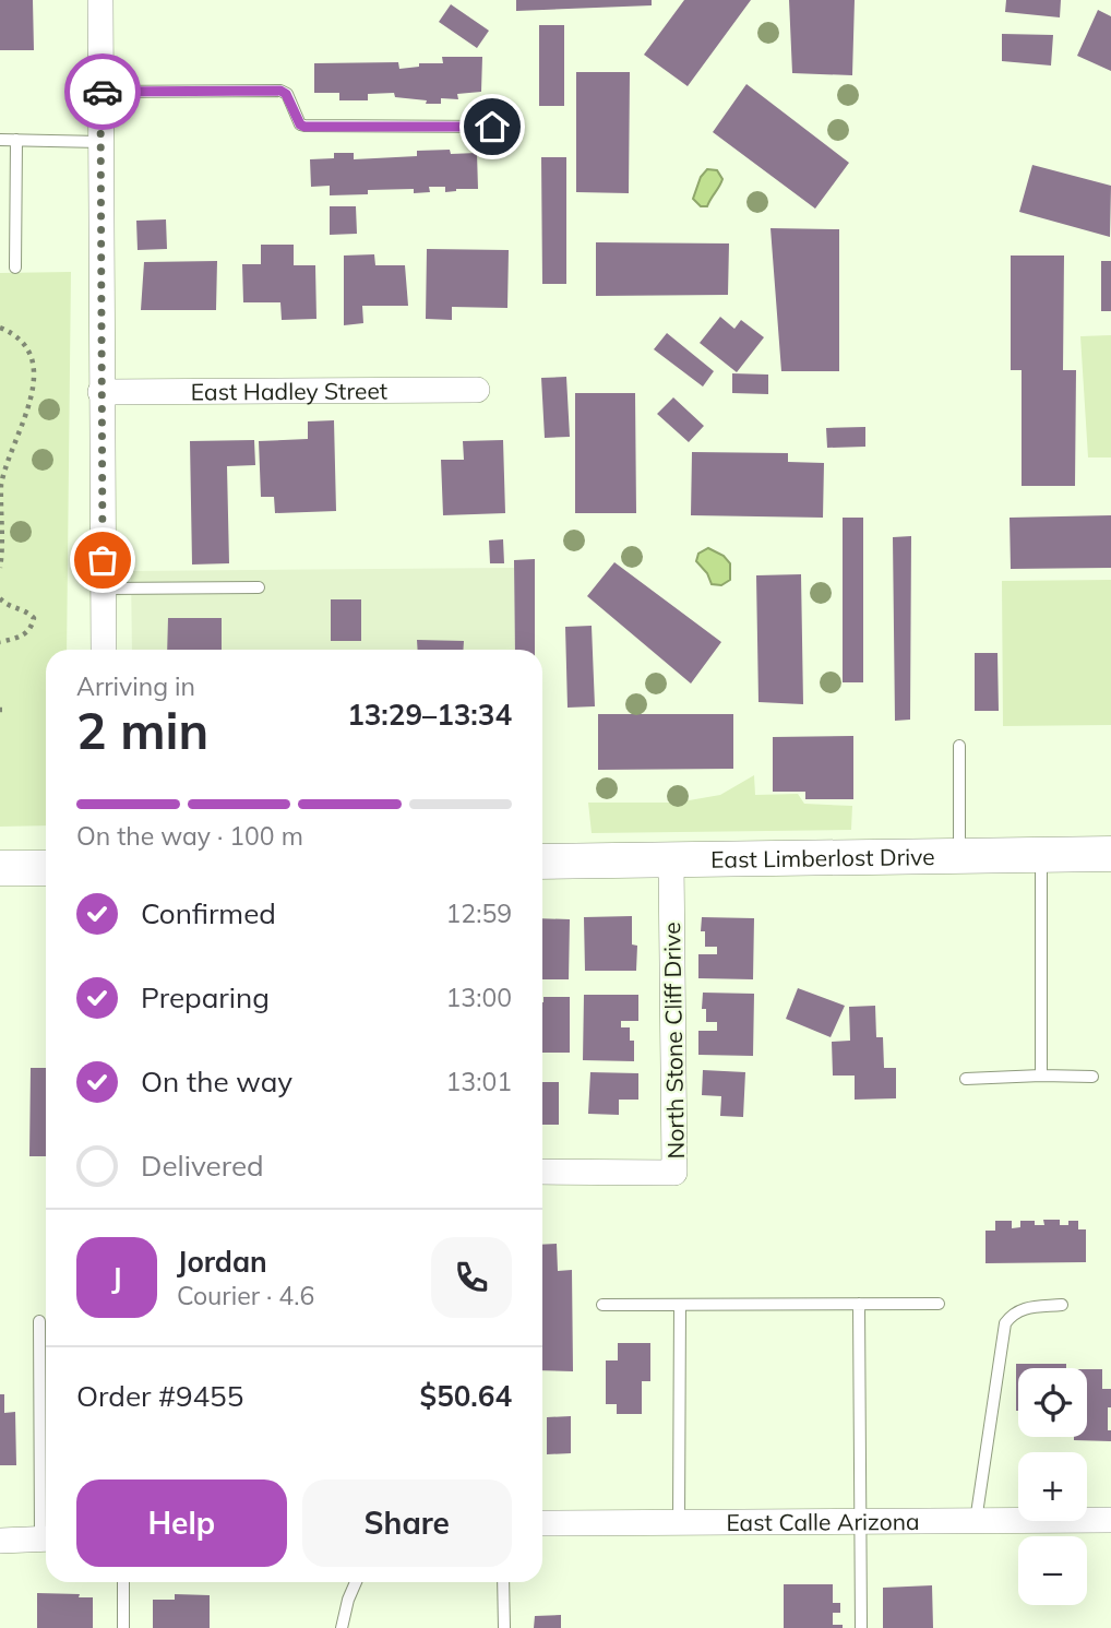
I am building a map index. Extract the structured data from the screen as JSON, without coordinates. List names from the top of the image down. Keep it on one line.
{"streets":{"street":["East Hadley Street","East Limberlost Drive","North Stone Cliff Drive","East Calle Arizona"]},"crossings":[["East Limberlost Drive","North Stone Cliff Drive"]],"page":{"heading":["2 min","Arriving in","13:29–13:34"],"panel":["Jordan","Courier · 4.6","Order #9455","$50.64"],"bar":"On the way · 100 m","list":[["Confirmed","12:59"],["Preparing","13:00"],["On the way","13:01"],"Delivered"],"round":"J","map_buttons":["+","−"],"buttons":["Help","Share"]}}
